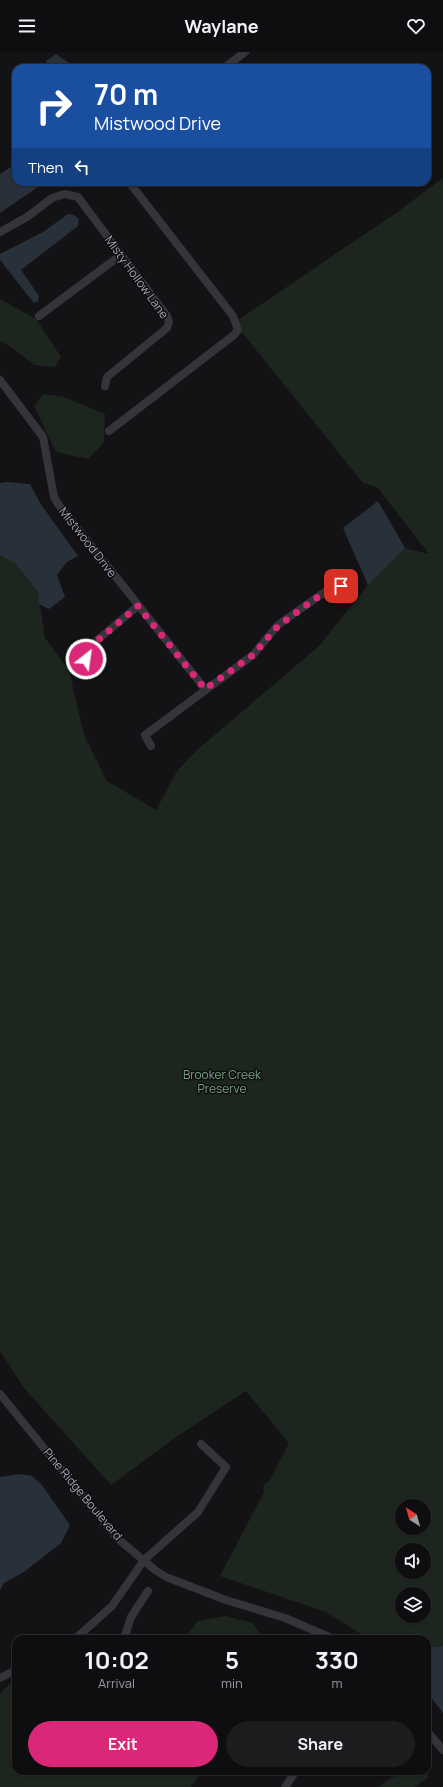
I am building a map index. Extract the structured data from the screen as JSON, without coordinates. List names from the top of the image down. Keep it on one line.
{"streets":{"street":["Misty Hollow Lane","Mistwood Drive","Pine Ridge Boulevard"]},"parks":["Brooker Creek Preserve"],"north":"top left","page":{"header":"Waylane","turn":["70 m","Mistwood Drive"],"then":"Then","eta":["10:02","Arrival","5","min","330","m"],"buttons":["Exit","Share"]}}
